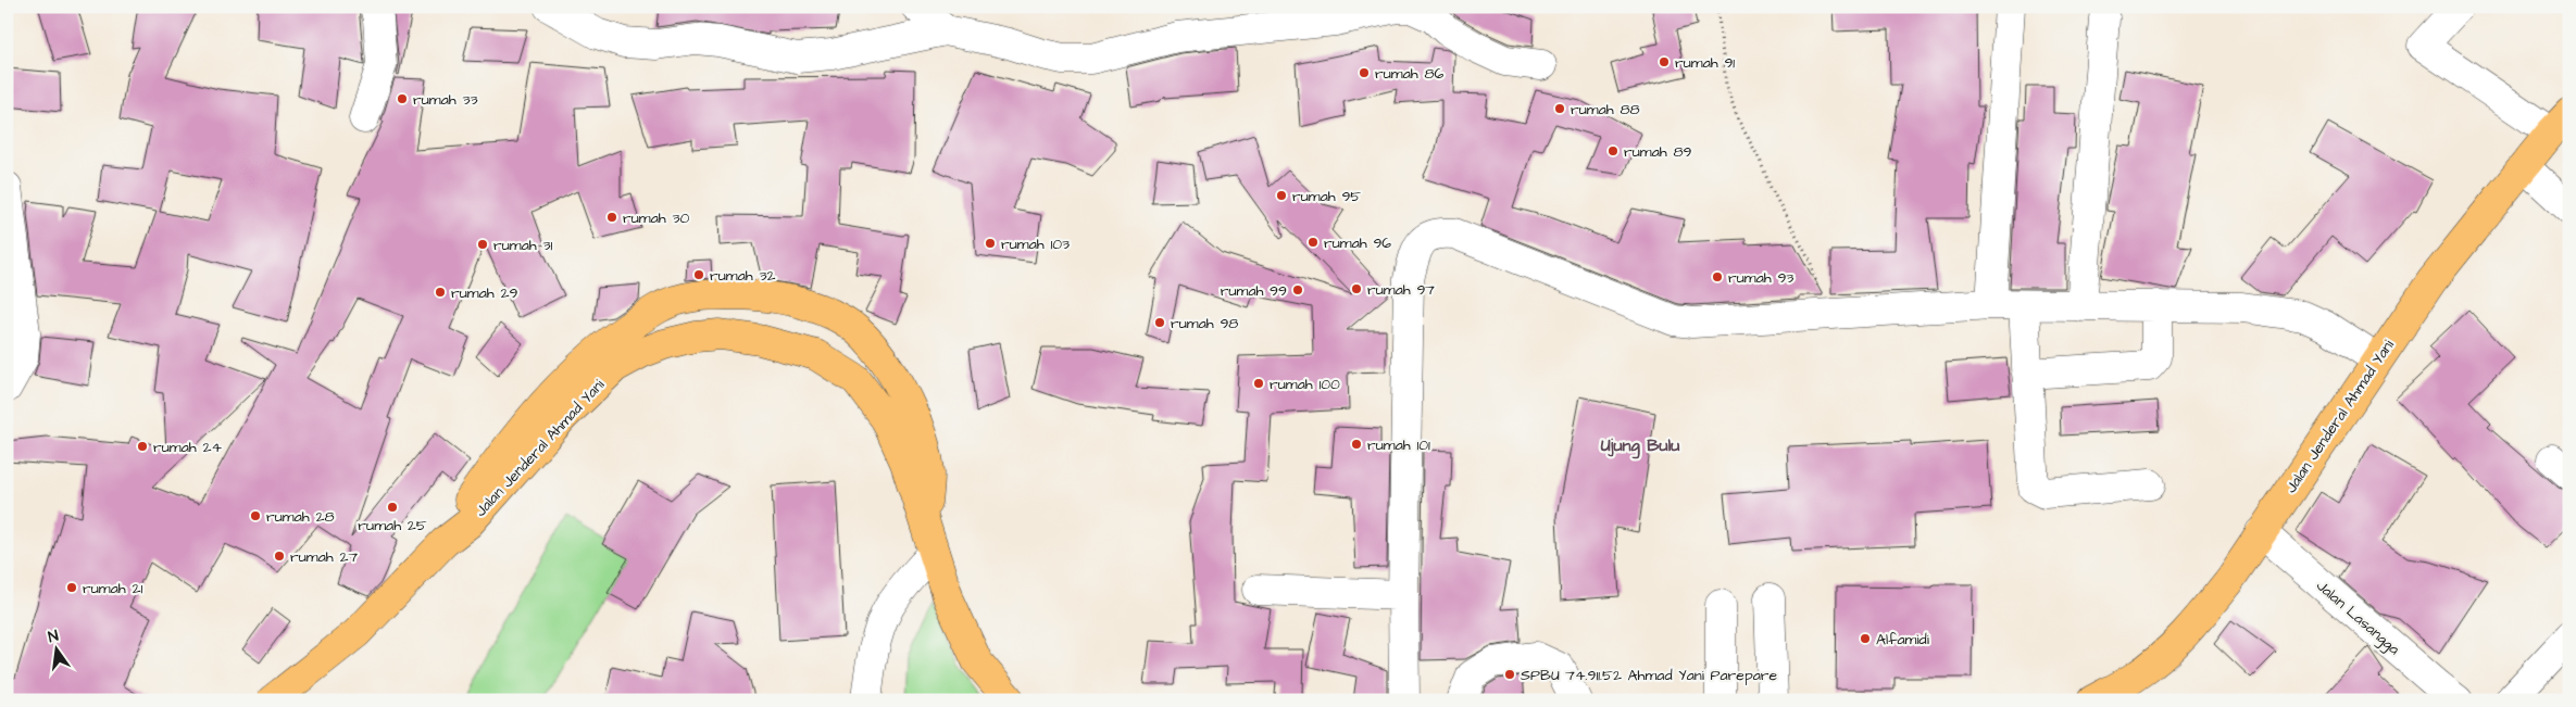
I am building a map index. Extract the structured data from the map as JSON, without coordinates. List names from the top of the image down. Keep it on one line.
{"streets":{"highway":["Jalan Jenderal Ahmad Yani"],"street":["Jalan Lasangga"]},"crossings":[["Jalan Jenderal Ahmad Yani","Jalan Lasangga"]],"districts":["Ujung Bulu"],"places":["rumah 91","rumah 86","rumah 33","rumah 88","rumah 89","rumah 95","rumah 30","rumah 96","rumah 103","rumah 31","rumah 32","rumah 93","rumah 97","rumah 99","rumah 29","rumah 98","rumah 100","rumah 101","rumah 24","rumah 25","rumah 28","rumah 27","rumah 21","Alfamidi","SPBU 74.911.52 Ahmad Yani Parepare"],"north":"top"}
